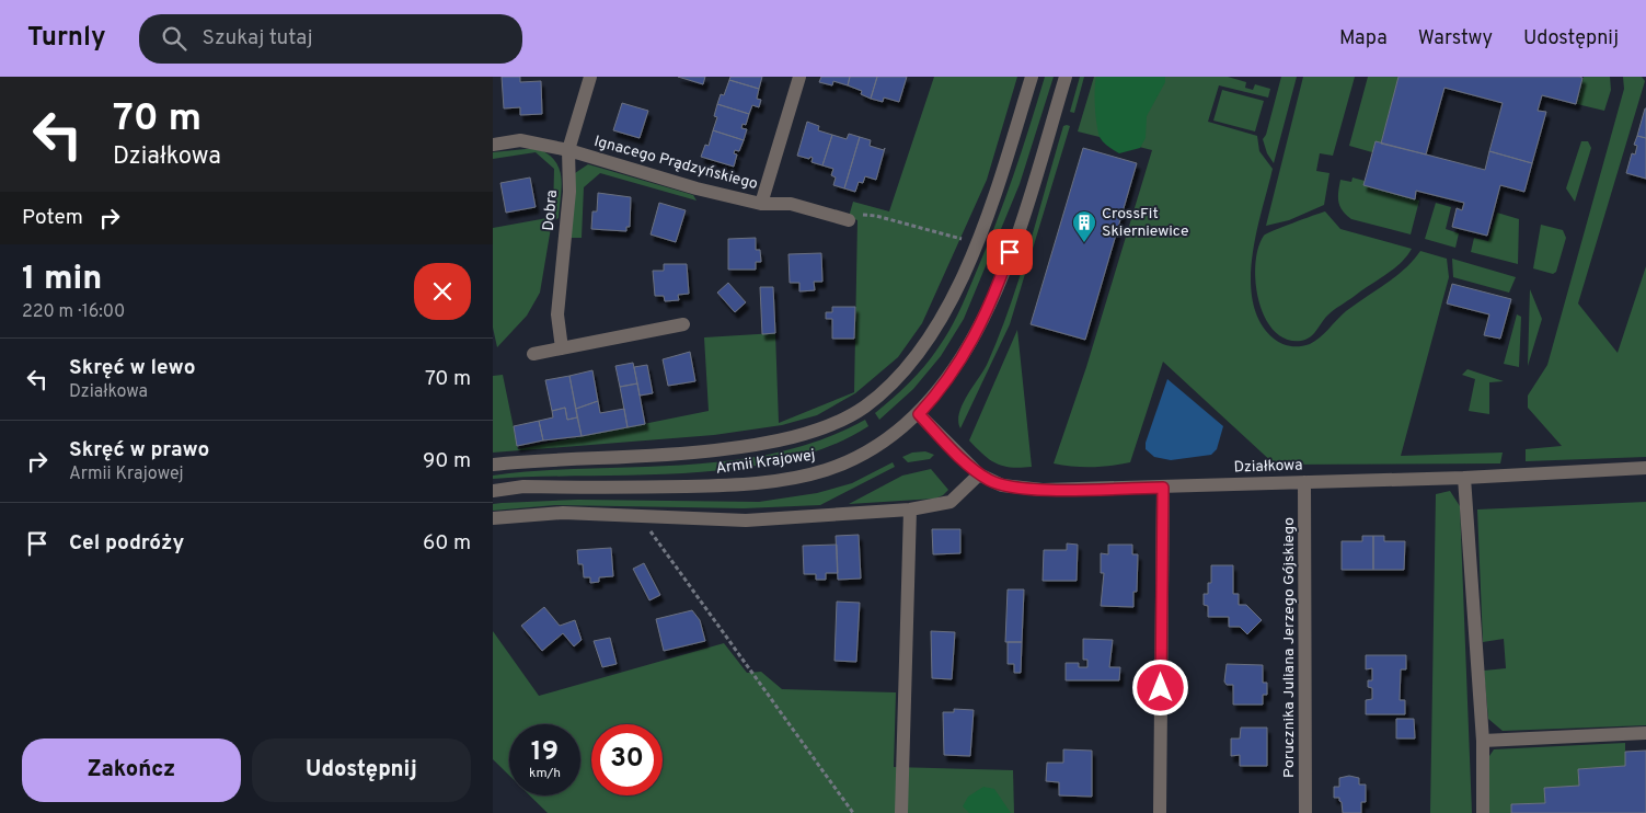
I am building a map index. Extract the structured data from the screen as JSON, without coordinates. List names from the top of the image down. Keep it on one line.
{"streets":{"street":["Ignacego Prądzyńskiego","Dobra","Armii Krajowej","Działkowa","Porucznika Juliana Jerzego Gójskiego"]},"crossings":[["Ignacego Prądzyńskiego","Dobra"],["Armii Krajowej","Działkowa"],["Działkowa","Porucznika Juliana Jerzego Gójskiego"]],"places":{"building":["CrossFit Skierniewice"]},"page":{"header":"Turnly","search":"Szukaj tutaj","nav":["Mapa","Warstwy","Udostępnij"],"turn":["70 m","Działkowa"],"then":"Potem","heading":["1 min","220 m · 16:00"],"list":[{"name":"Skręć w lewo","note":"Działkowa","value":"70 m"},{"name":"Skręć w prawo","note":"Armii Krajowej","value":"90 m"},{"name":"Cel podróży","value":"60 m"}],"speed":"19 km/h","limit":"30","buttons":["Zakończ","Udostępnij"]}}
